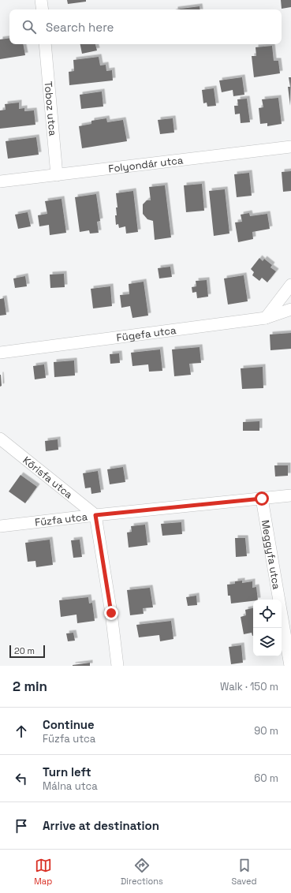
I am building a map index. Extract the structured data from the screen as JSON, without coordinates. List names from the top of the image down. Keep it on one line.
{"streets":{"street":["Toboz utca","Folyondár utca","Fügefa utca","Kőrisfa utca","Fűzfa utca","Meggyfa utca"]},"crossings":[["Toboz utca","Folyondár utca"],["Kőrisfa utca","Fűzfa utca"],["Fűzfa utca","Meggyfa utca"]],"scale_bar":"20 m","page":{"search":"Search here","scale":"20 m","heading":["2 min","Walk · 150 m"],"list":[["Continue","Fűzfa utca","90 m"],["Turn left","Málna utca","60 m"],"Arrive at destination"],"nav":["Map","Directions","Saved"]}}
